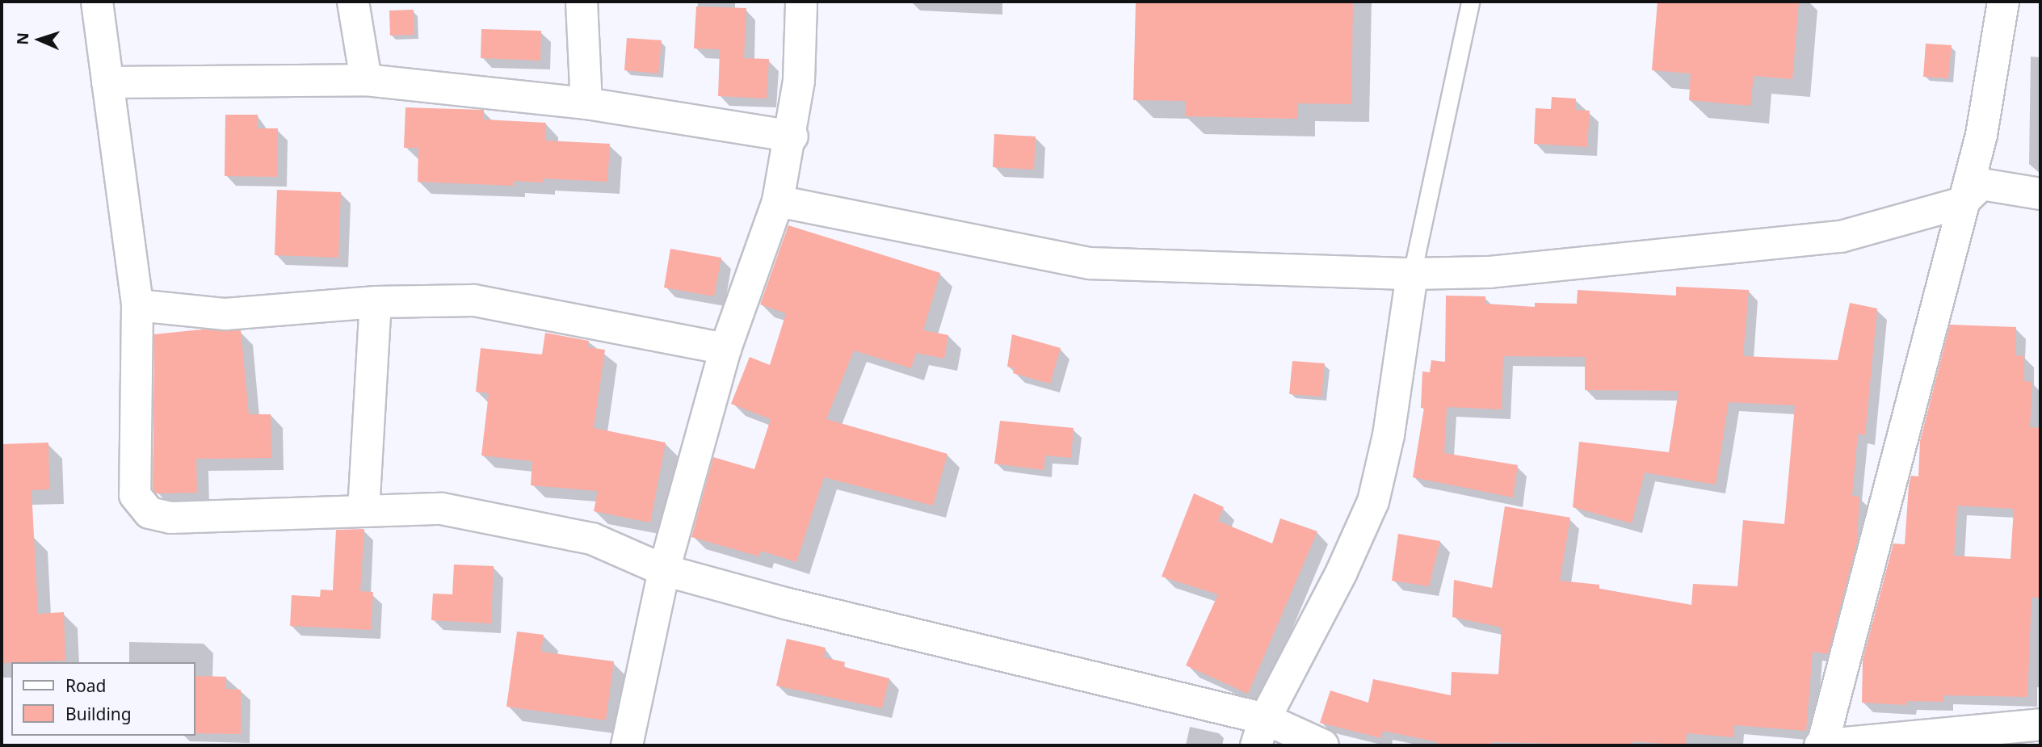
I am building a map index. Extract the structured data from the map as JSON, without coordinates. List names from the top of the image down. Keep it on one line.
{"legend":["Road","Building"],"north":"left"}
